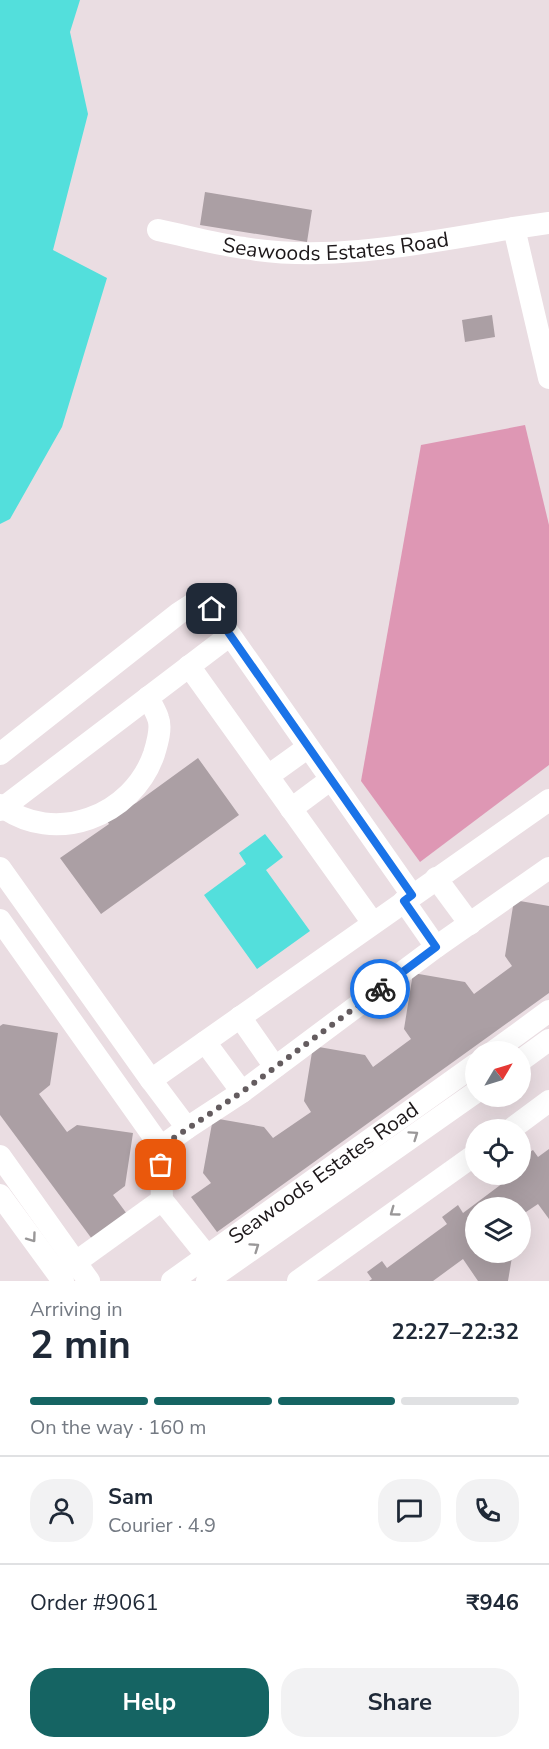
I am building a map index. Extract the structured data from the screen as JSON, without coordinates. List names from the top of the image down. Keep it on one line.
{"streets":{"street":["Seawoods Estates Road"]},"north":"top right","page":{"heading":["2 min","Arriving in","22:27–22:32"],"panel":["Sam","Courier · 4.9","Order #9061","₹946"],"bar":"On the way · 160 m","buttons":["Help","Share"]}}
